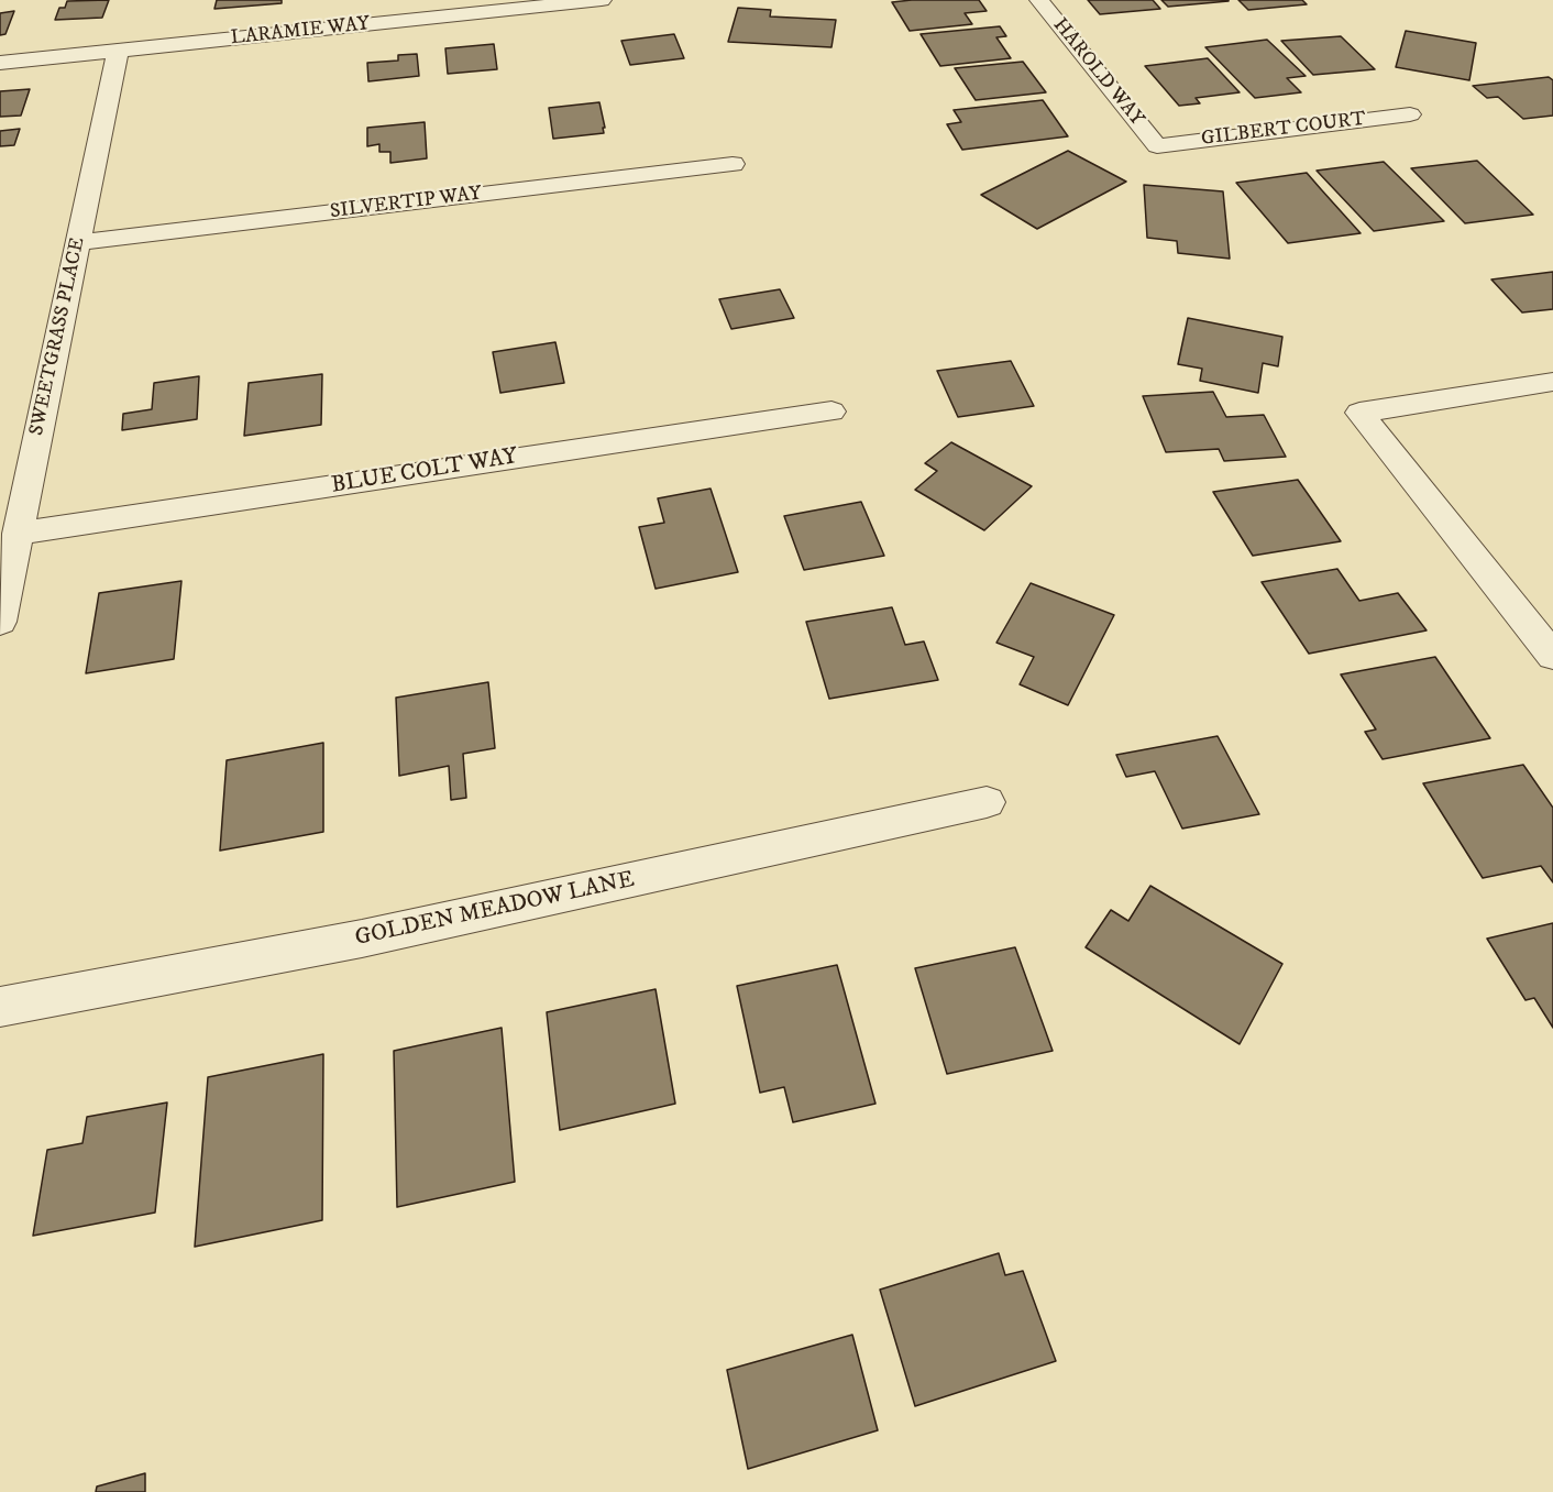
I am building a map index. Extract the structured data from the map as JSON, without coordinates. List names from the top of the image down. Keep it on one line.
{"streets":{"street":["LARAMIE WAY","HAROLD WAY","GILBERT COURT","SILVERTIP WAY","SWEETGRASS PLACE","BLUE COLT WAY","GOLDEN MEADOW LANE"]},"crossings":[["LARAMIE WAY","SWEETGRASS PLACE"],["HAROLD WAY","GILBERT COURT"],["SILVERTIP WAY","SWEETGRASS PLACE"],["SWEETGRASS PLACE","BLUE COLT WAY"]]}
